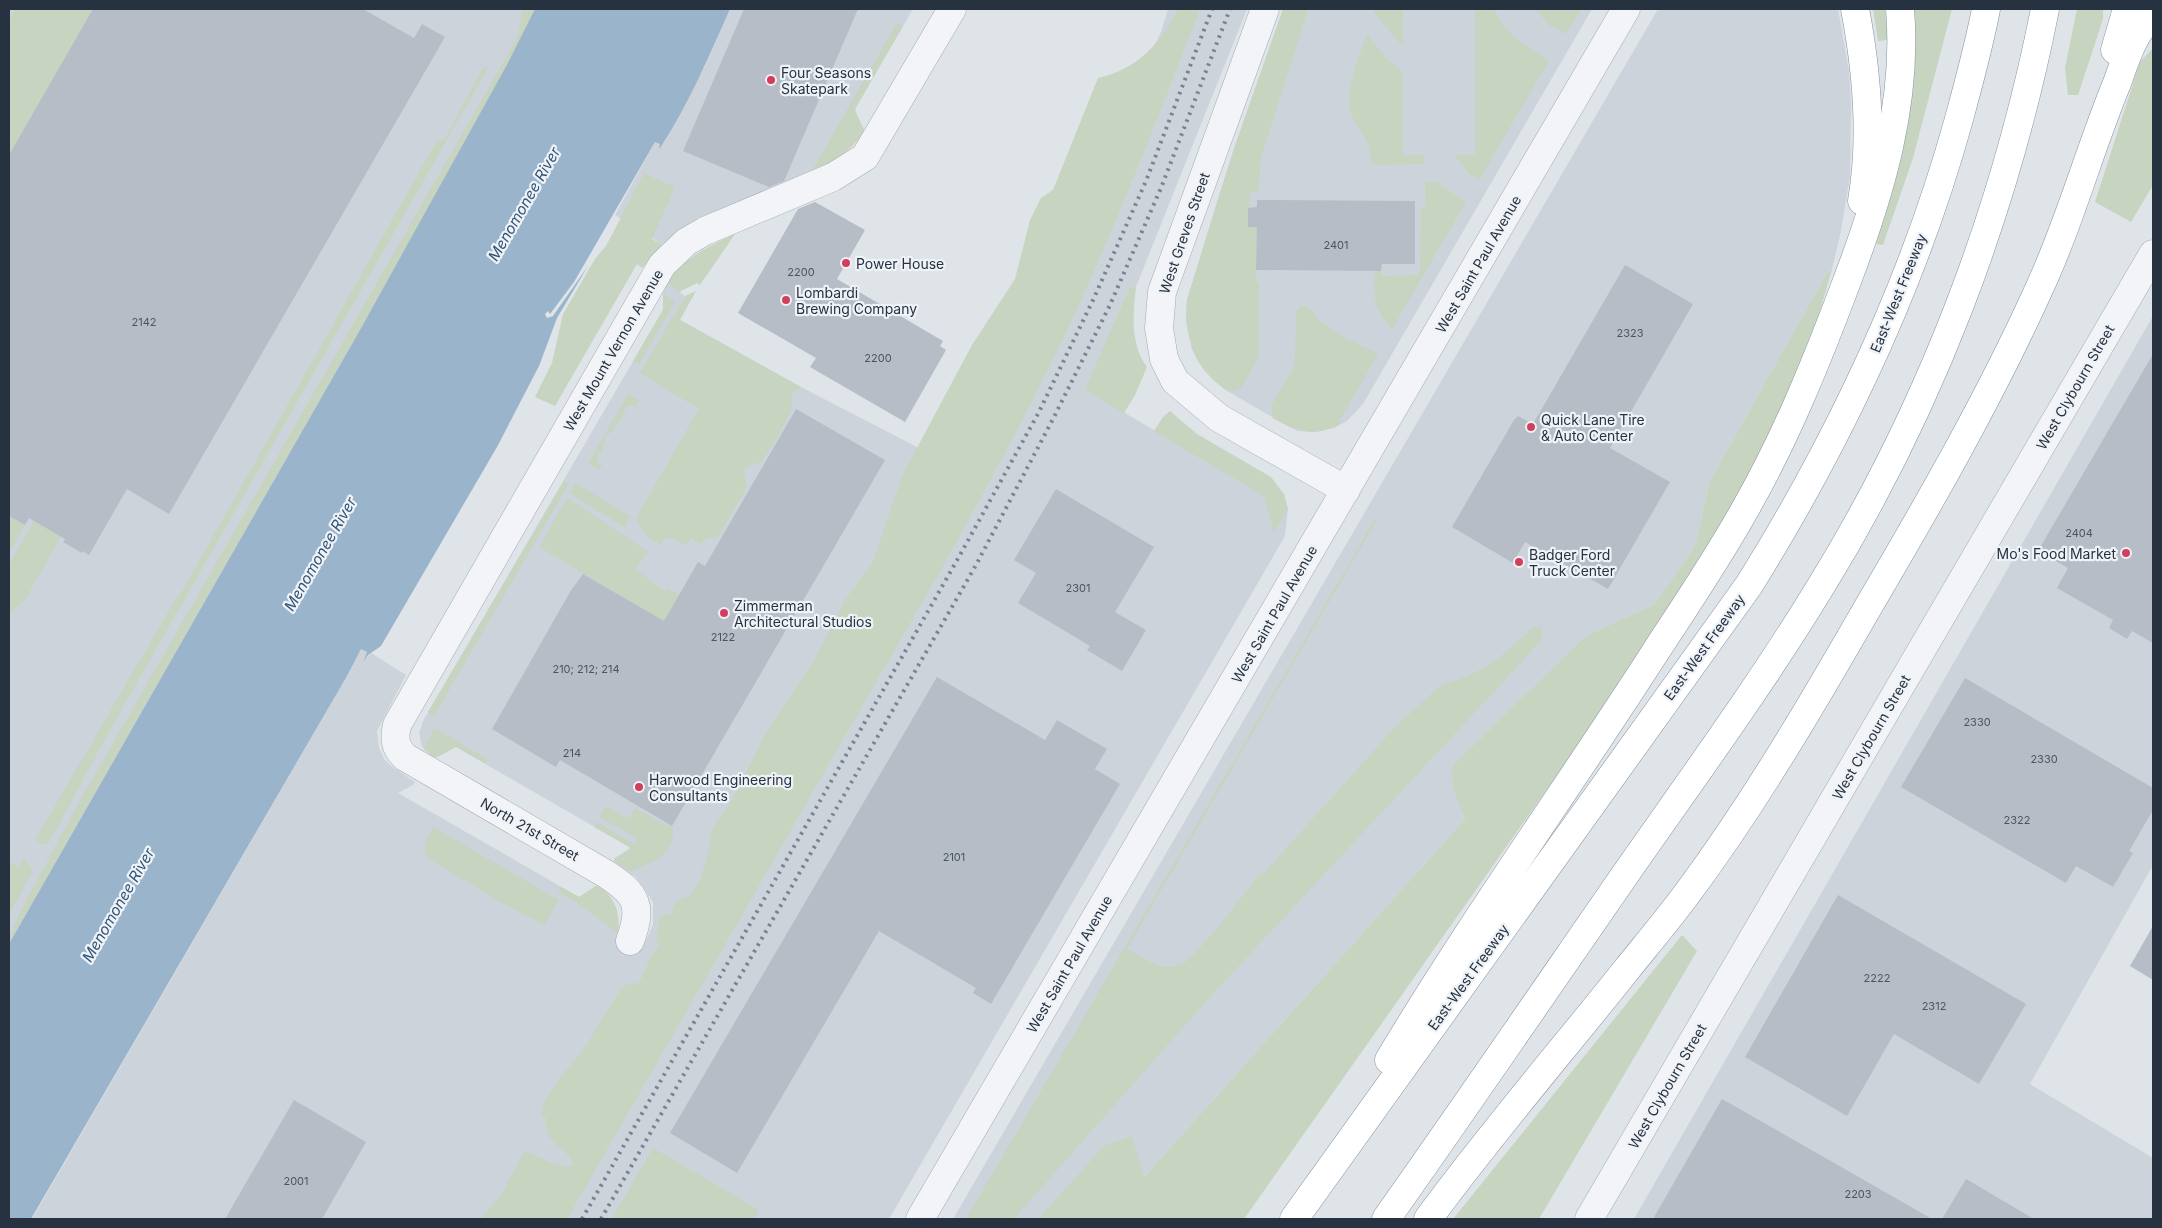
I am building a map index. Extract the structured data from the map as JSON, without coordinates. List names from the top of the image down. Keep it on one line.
{"streets":{"highway":["East-West Freeway"],"street":["West Greves Street","West Saint Paul Avenue","West Mount Vernon Avenue","West Clybourn Street","North 21st Street"]},"crossings":[["West Greves Street","West Saint Paul Avenue"],["West Mount Vernon Avenue","North 21st Street"]],"water":["Menomonee River"],"places":["Four Seasons Skatepark","Power House","Lombardi Brewing Company","Quick Lane Tire & Auto Center","Mo's Food Market","Badger Ford Truck Center","Zimmerman Architectural Studios","Harwood Engineering Consultants"],"house_numbers":["2401","2200","2142","2323","2200","2404","2301","2122","210; 212; 214","2330","214","2330","2322","2101","2222","2312","2001","2203"]}
